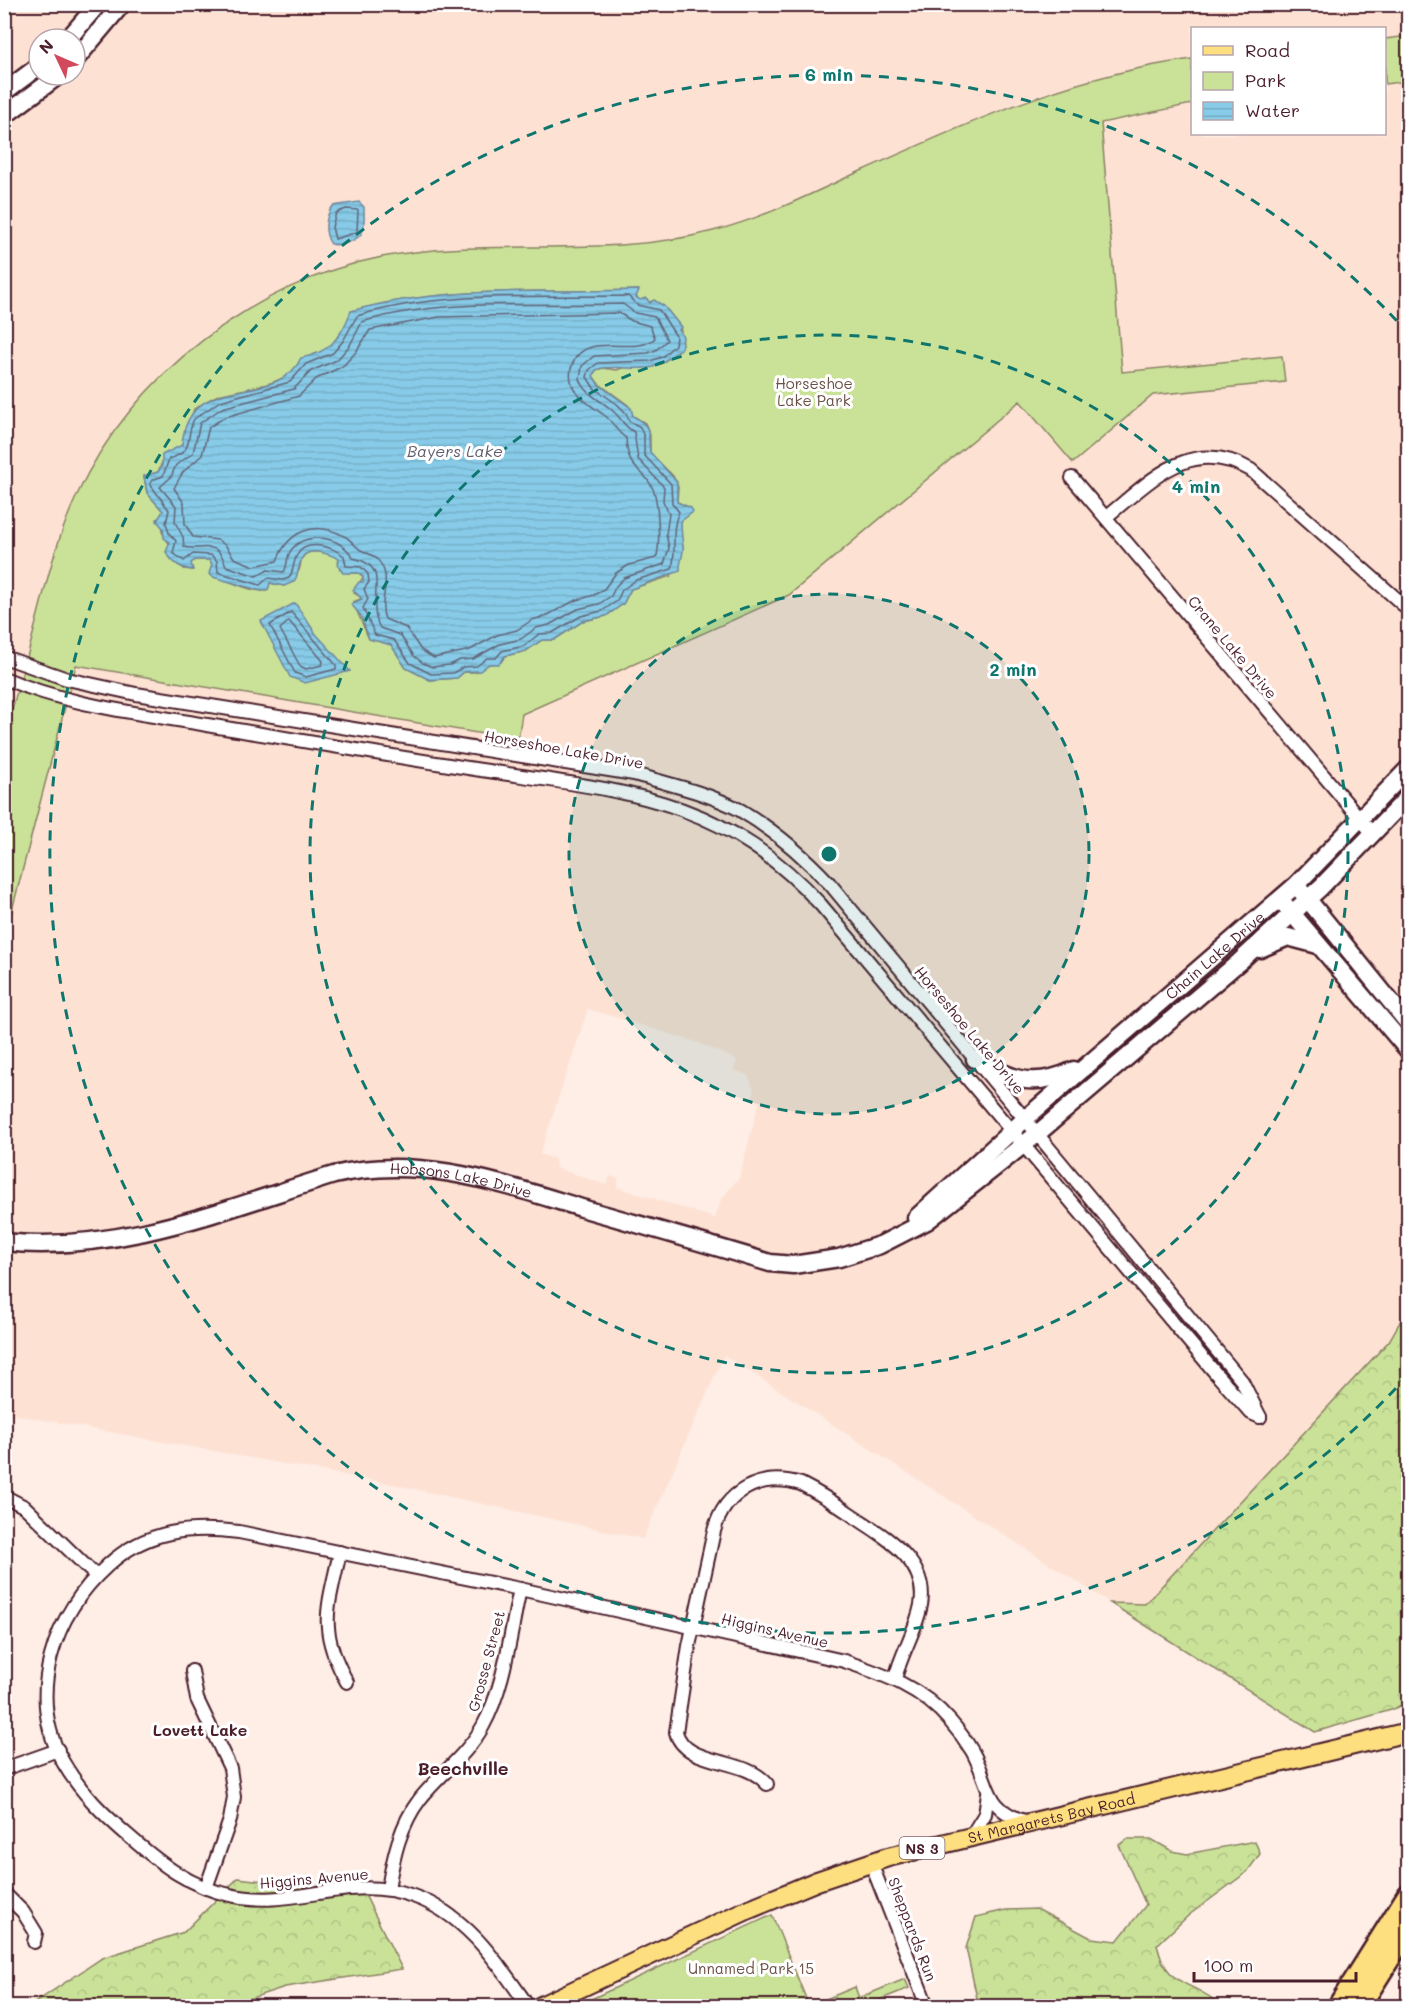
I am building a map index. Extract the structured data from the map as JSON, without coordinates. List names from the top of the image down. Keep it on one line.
{"streets":{"main road":["St Margarets Bay Road","NS 3"],"street":["Crane Lake Drive","Horseshoe Lake Drive","Chain Lake Drive","Hobsons Lake Drive","Higgins Avenue","Grosse Street","Sheppards Run"]},"crossings":[["Crane Lake Drive","Chain Lake Drive"],["Horseshoe Lake Drive","Chain Lake Drive"],["Horseshoe Lake Drive","Hobsons Lake Drive"],["Chain Lake Drive","Hobsons Lake Drive"],["Higgins Avenue","Grosse Street"],["Higgins Avenue","St Margarets Bay Road"],["St Margarets Bay Road","Sheppards Run"]],"districts":["Lovett Lake","Beechville"],"water":["Bayers Lake"],"parks":["Horseshoe Lake Park","Unnamed Park 15"],"legend":["Road","Park","Water"],"scale_bar":"100 m","north":"top left","rings":["6 min","4 min","2 min"]}
